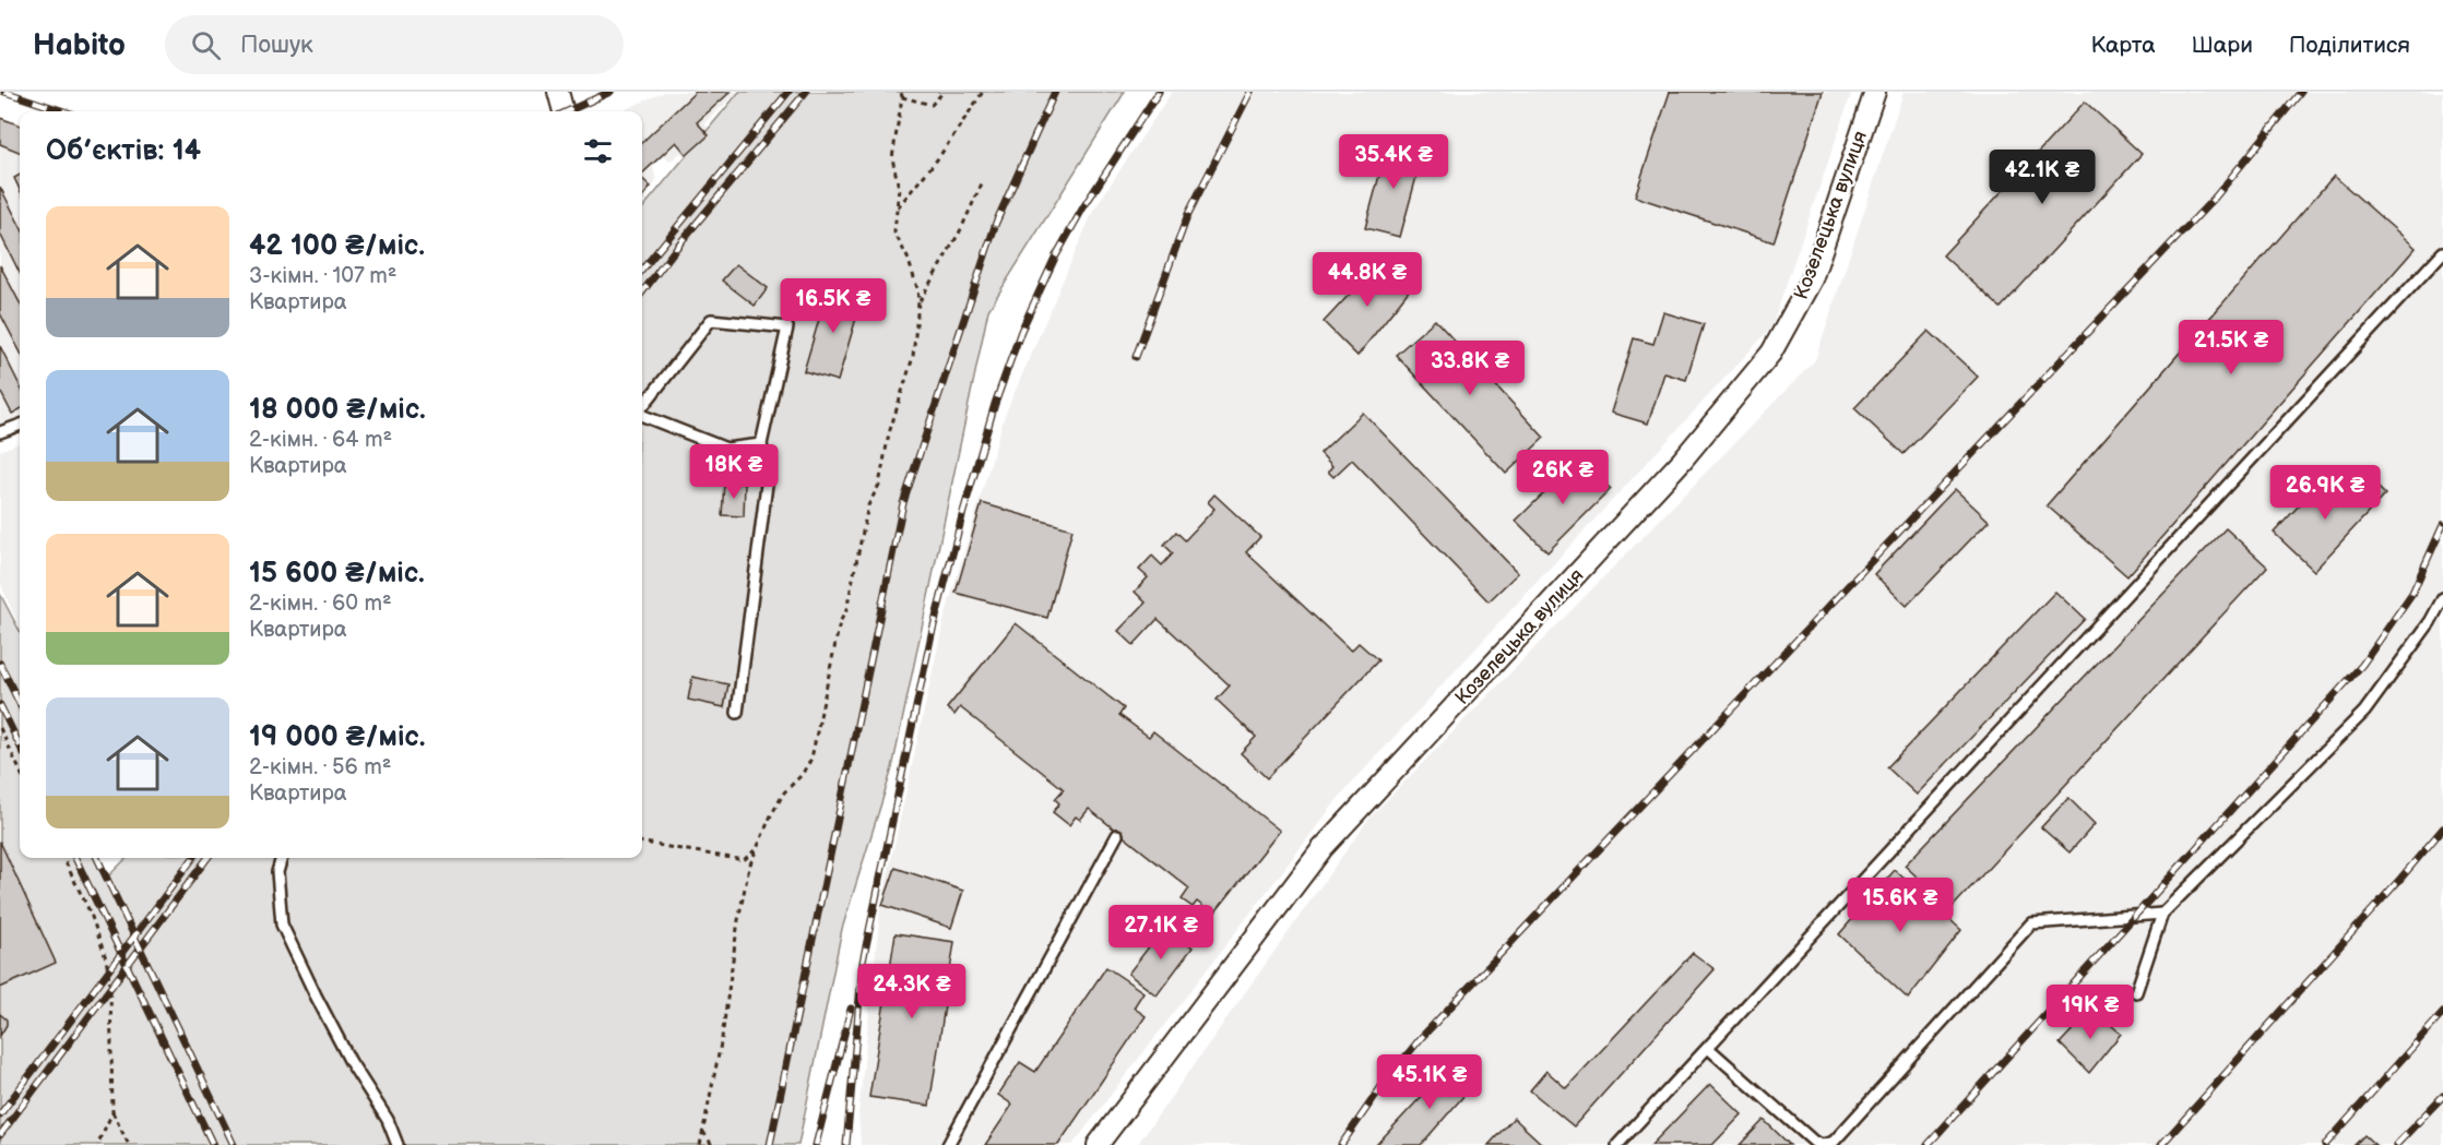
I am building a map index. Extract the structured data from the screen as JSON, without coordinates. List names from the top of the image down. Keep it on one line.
{"streets":{"street":["Козелецька вулиця"]},"page":{"header":"Habito","search":"Пошук","nav":["Карта","Шари","Поділитися"],"heading":"Об’єктів: 14","price":["35.4K ₴","42.1K ₴","44.8K ₴","16.5K ₴","21.5K ₴","33.8K ₴","18K ₴","26K ₴","26.9K ₴","15.6K ₴","27.1K ₴","24.3K ₴","19K ₴","45.1K ₴"],"list":[{"name":"42 100 ₴/міс.","note":"3-кімн. · 107 m² · Квартира"},{"name":"18 000 ₴/міс.","note":"2-кімн. · 64 m² · Квартира"},{"name":"15 600 ₴/міс.","note":"2-кімн. · 60 m² · Квартира"},{"name":"19 000 ₴/міс.","note":"2-кімн. · 56 m² · Квартира"}]}}
